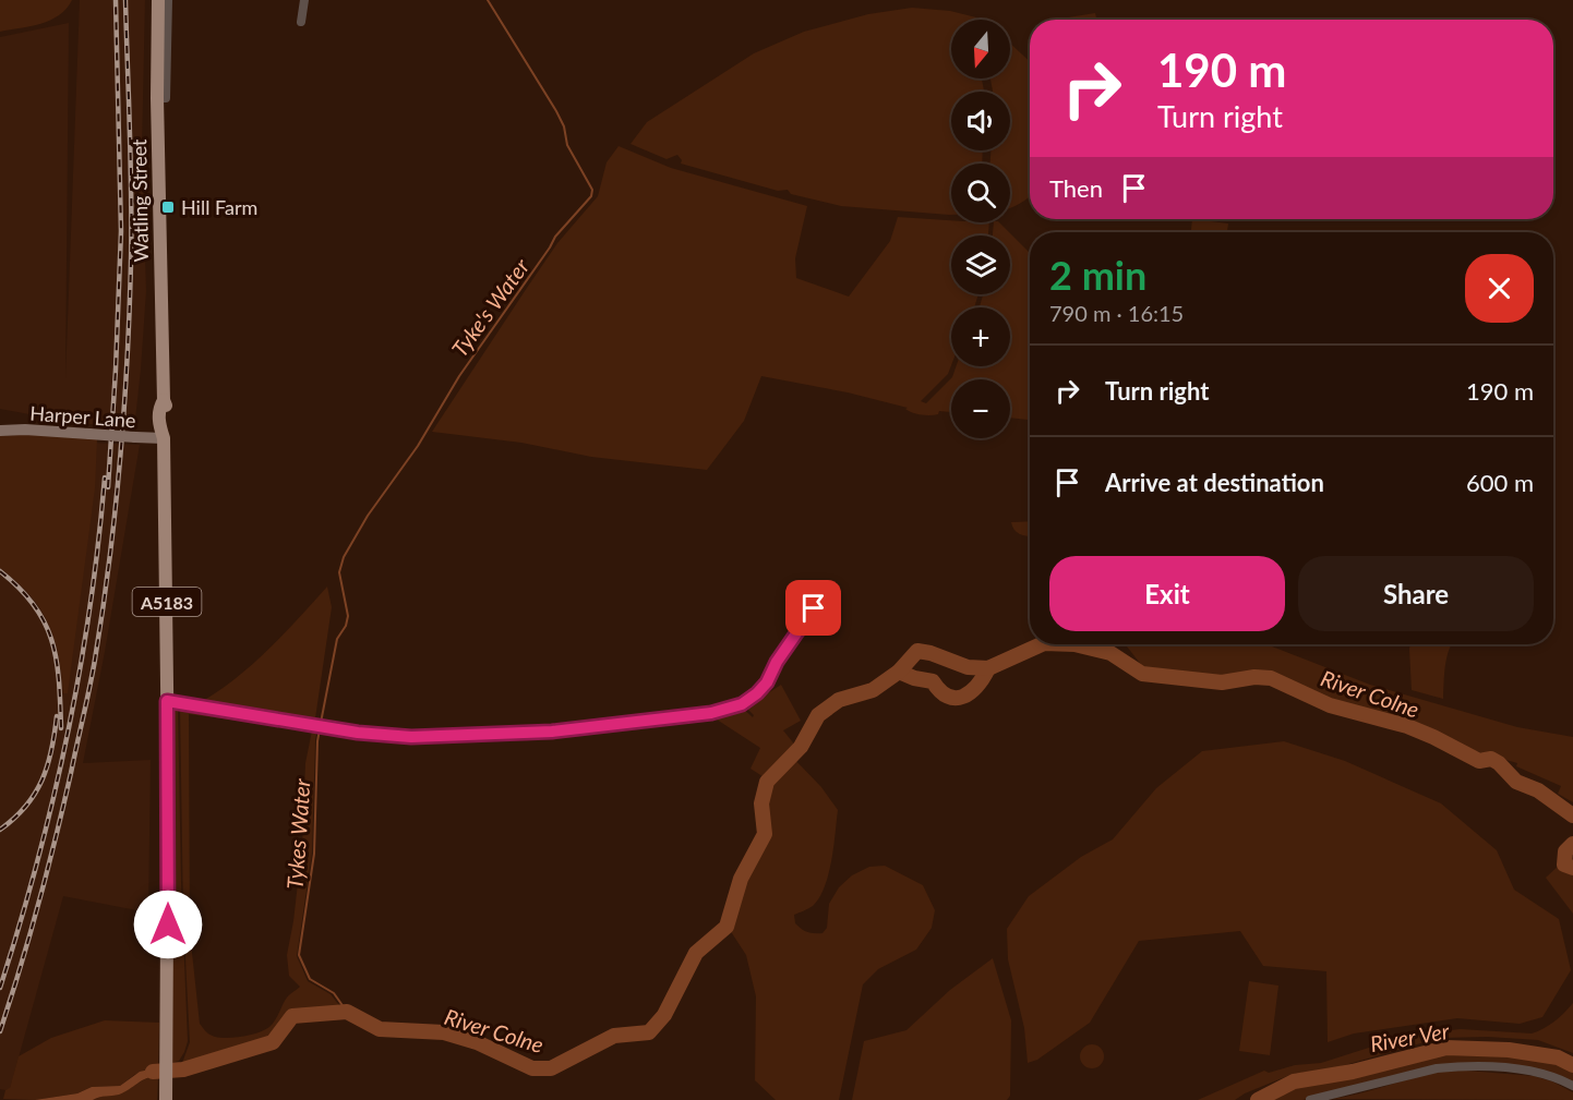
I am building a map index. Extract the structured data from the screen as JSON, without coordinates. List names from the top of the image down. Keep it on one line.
{"streets":{"main road":["Watling Street","Harper Lane","A5183"]},"crossings":[["Watling Street","Harper Lane"],["Watling Street","A5183"],["Harper Lane","A5183"]],"water":["Tyke's Water","River Colne","Tykes Water","River Ver"],"places":{"transit":["Hill Farm"]},"north":"bottom","page":{"map_buttons":["+","−"],"turn":["190 m","Turn right"],"then":"Then","heading":["2 min","790 m · 16:15"],"list":[{"name":"Turn right","value":"190 m"},{"name":"Arrive at destination","value":"600 m"}],"buttons":["Exit","Share"]}}
